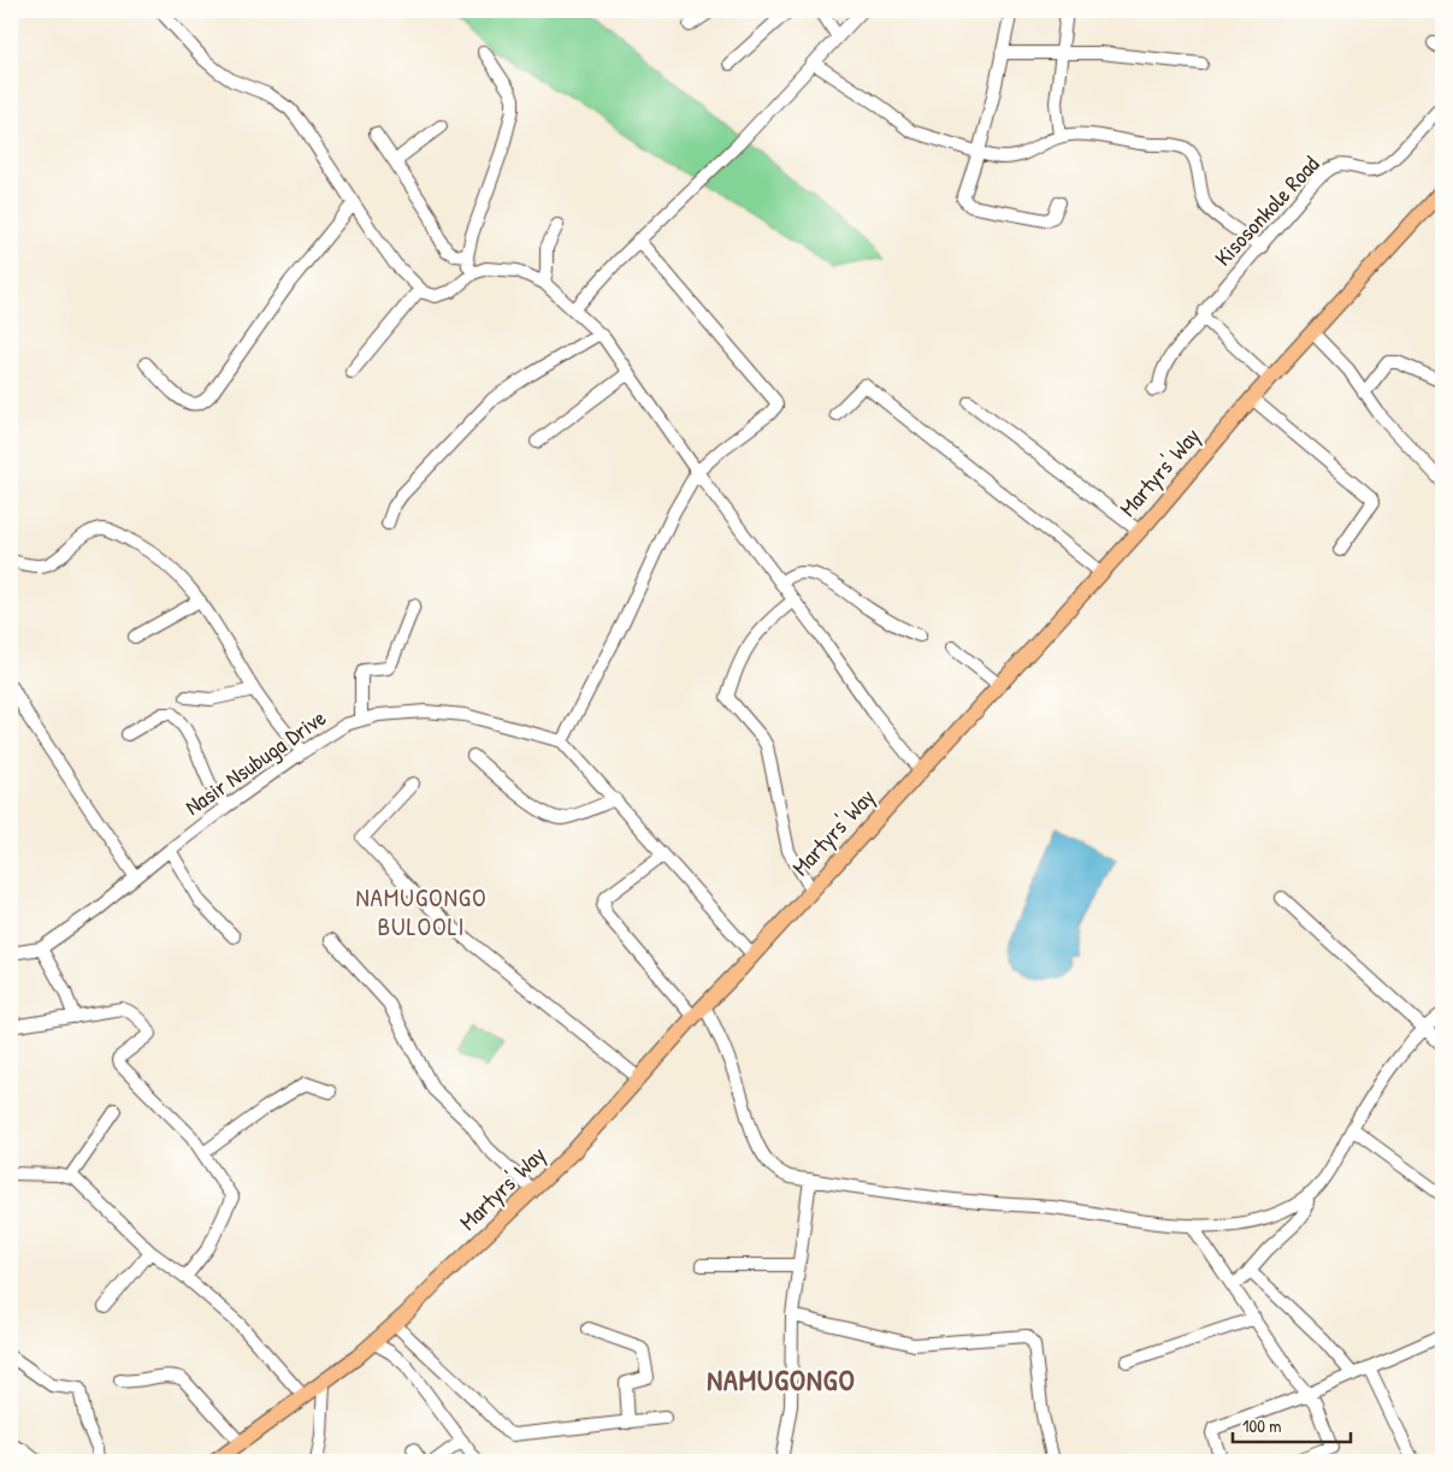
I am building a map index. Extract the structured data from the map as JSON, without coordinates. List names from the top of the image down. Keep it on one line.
{"streets":{"main road":["Martyrs' Way"],"street":["Kisosonkole Road","Nasir Nsubuga Drive"]},"districts":["NAMUGONGO BULOOLI","NAMUGONGO"],"scale_bar":"100 m"}
